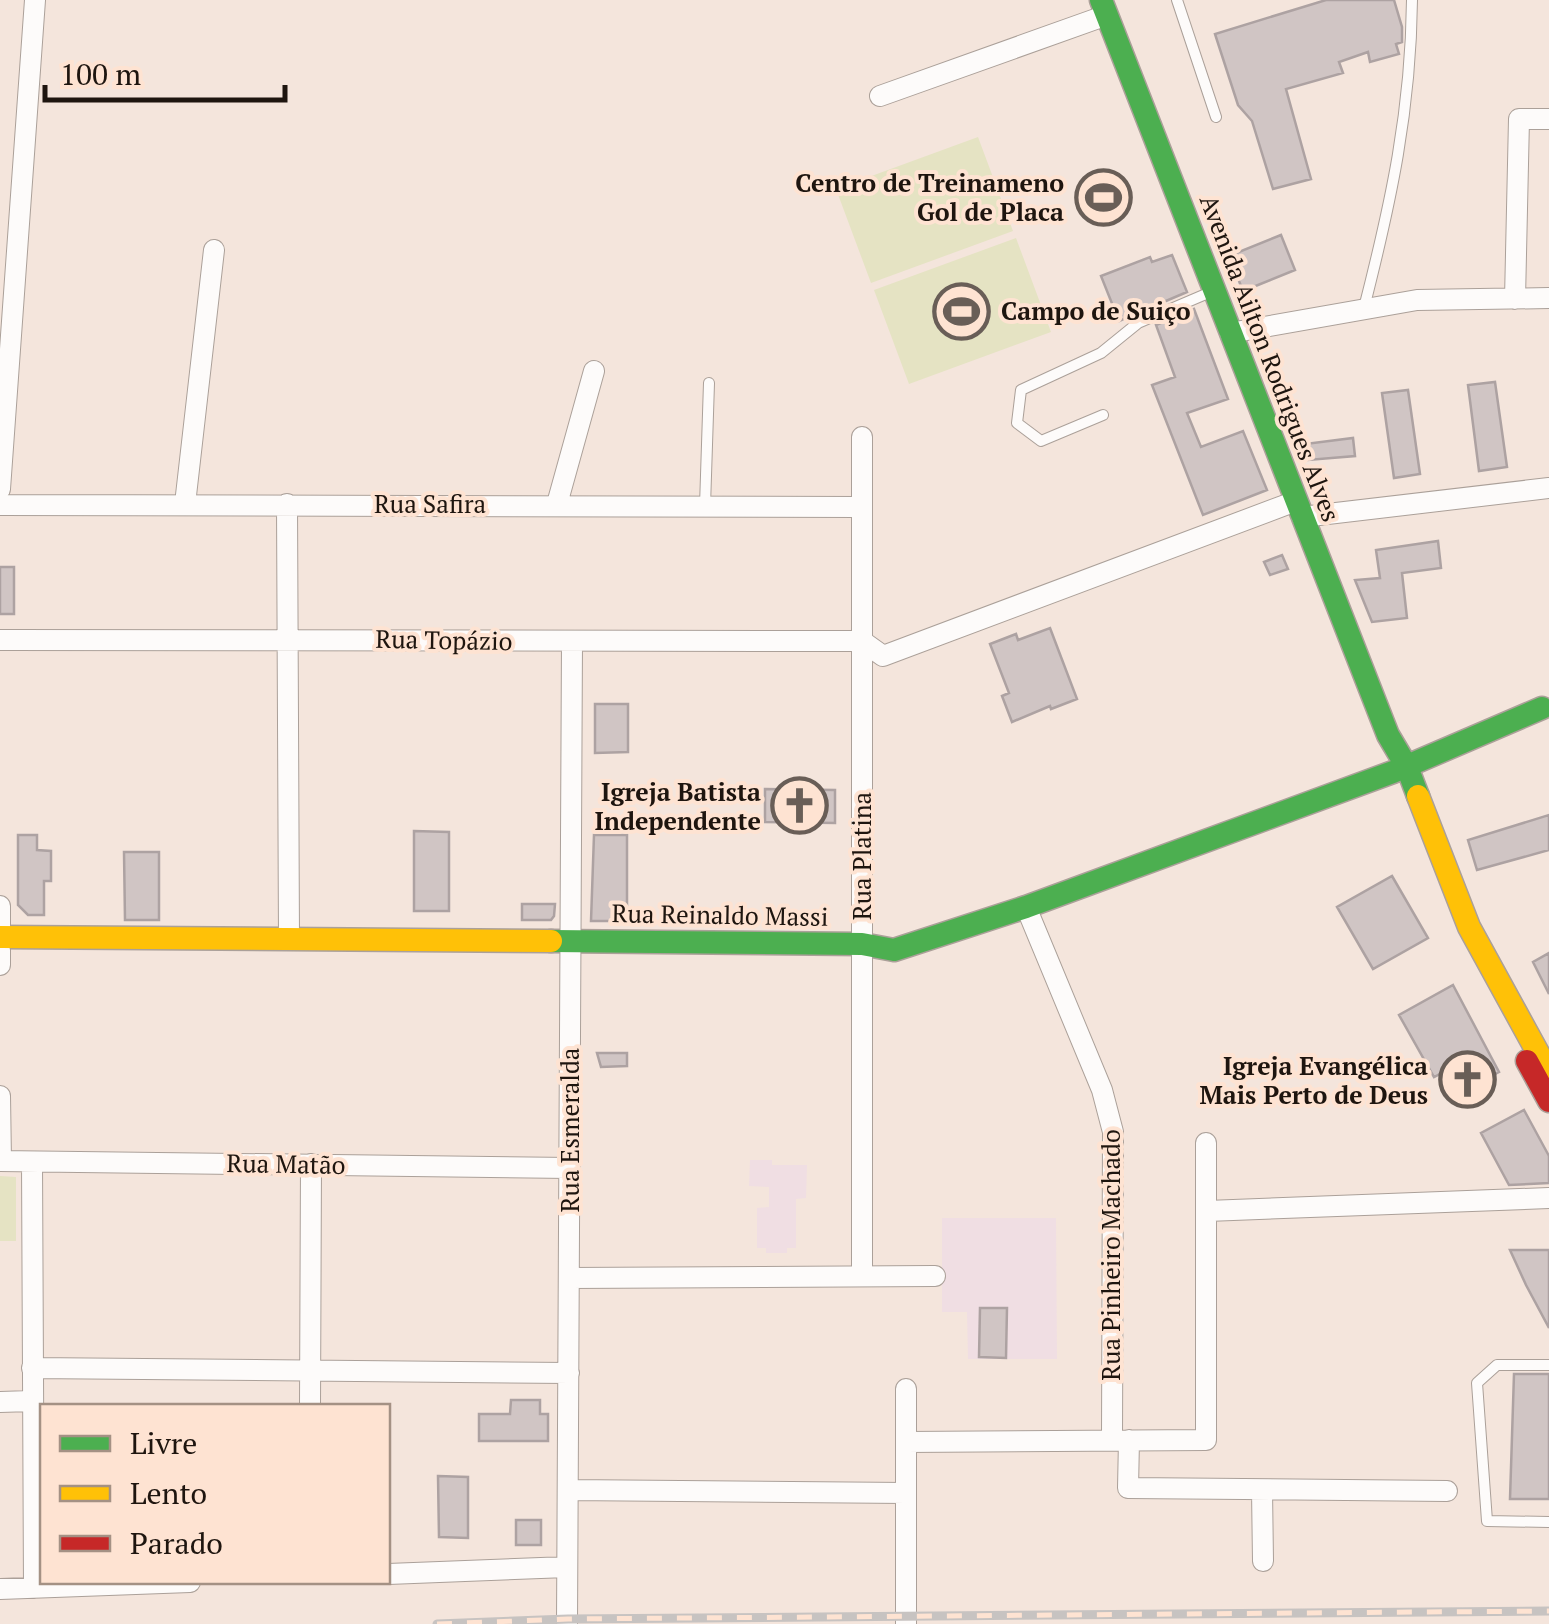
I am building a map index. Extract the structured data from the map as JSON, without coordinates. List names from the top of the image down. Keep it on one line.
{"streets":{"street":["Avenida Ailton Rodrigues Alves","Rua Safira","Rua Topázio","Rua Platina","Rua Reinaldo Massi","Rua Esmeralda","Rua Matão","Rua Pinheiro Machado"]},"crossings":[["Avenida Ailton Rodrigues Alves","Rua Reinaldo Massi"],["Rua Safira","Rua Platina"],["Rua Topázio","Rua Platina"],["Rua Topázio","Rua Esmeralda"],["Rua Platina","Rua Reinaldo Massi"],["Rua Reinaldo Massi","Rua Esmeralda"],["Rua Reinaldo Massi","Rua Pinheiro Machado"],["Rua Esmeralda","Rua Matão"]],"places":{"sports":["Centro de Treinameno Gol de Placa","Campo de Suiço"],"church":["Igreja Batista Independente","Igreja Evangélica Mais Perto de Deus"]},"legend":["Livre","Lento","Parado"],"scale_bar":"100 m"}
